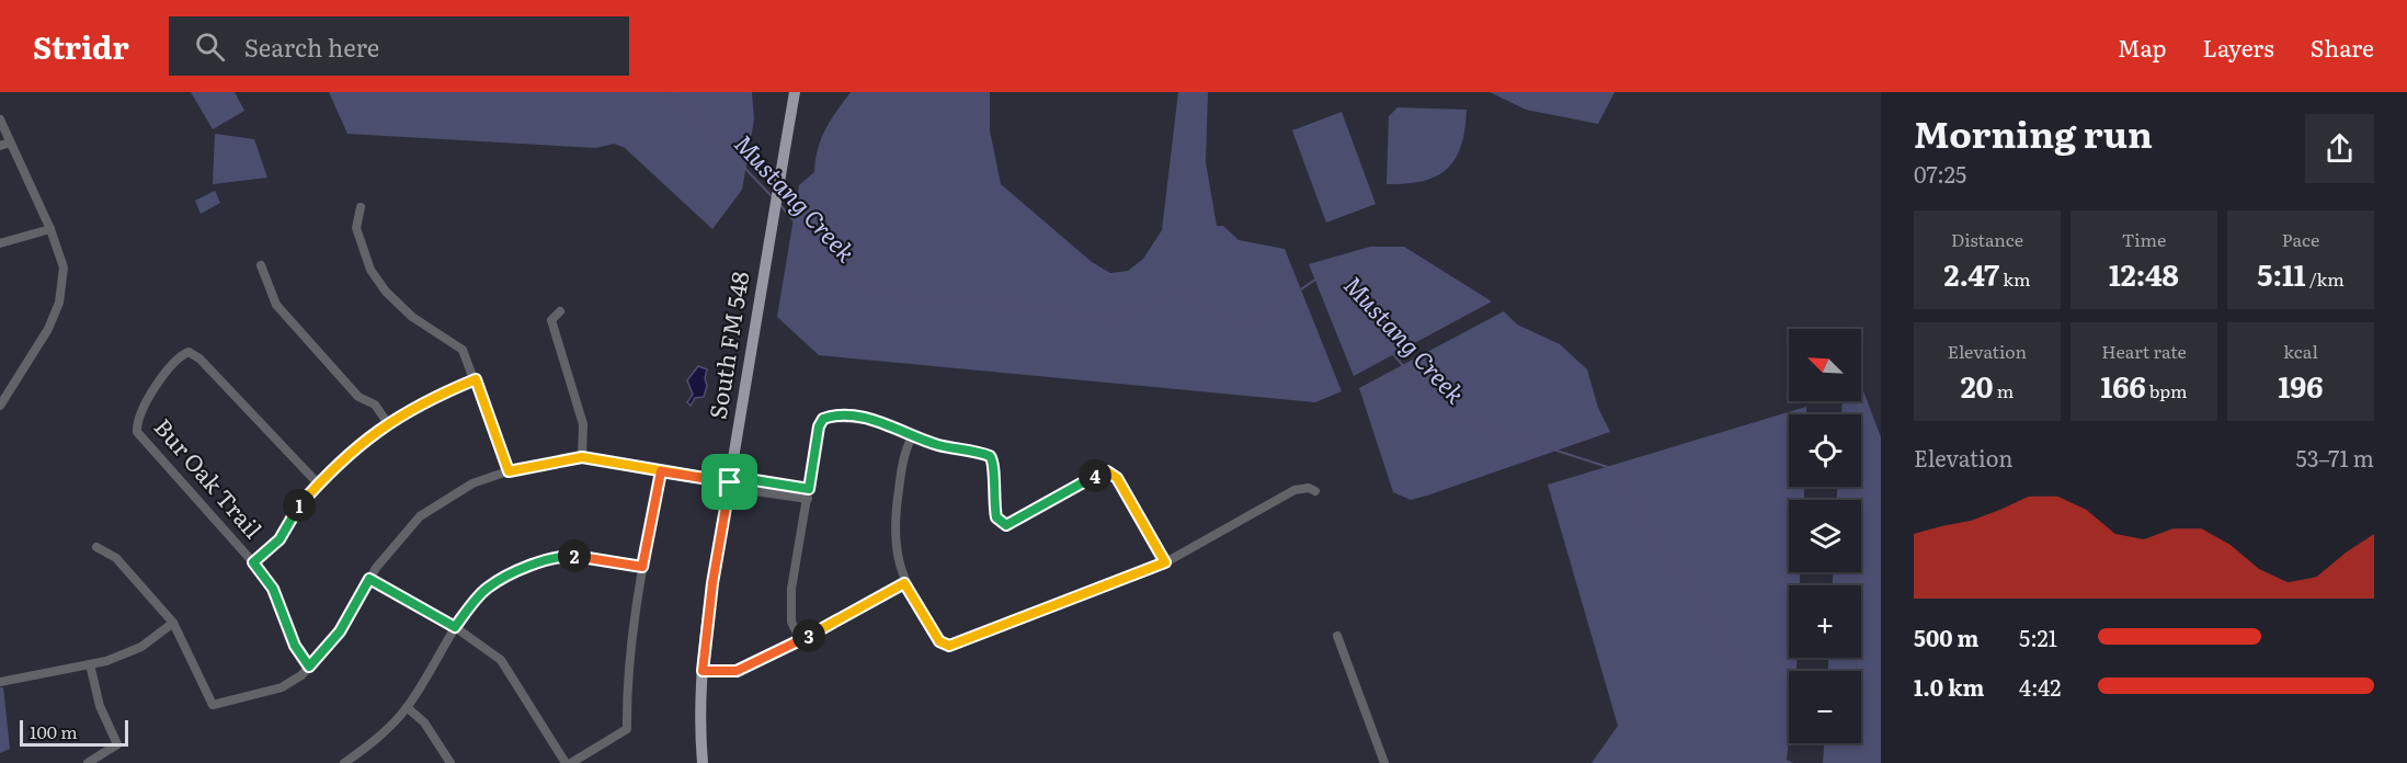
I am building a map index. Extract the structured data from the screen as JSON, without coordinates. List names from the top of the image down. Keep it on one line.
{"streets":{"main road":["South FM 548"],"street":["Bur Oak Trail"]},"water":["Mustang Creek"],"scale_bar":"100 m","north":"top left","page":{"header":"Stridr","search":"Search here","nav":["Map","Layers","Share"],"heading":["Morning run","07:25"],"stats":[["Distance","2.47 km"],["Time","12:48"],["Pace","5:11 /km"],["Elevation","20 m"],["Heart rate","166 bpm"],["kcal","196"]],"map_buttons":["+","−"],"chart":["Elevation","53–71 m"],"pins":["4","1","2","3"],"list":[{"name":"500 m","note":"5:21"},{"name":"1.0 km","note":"4:42"}],"scale":"100 m"}}
